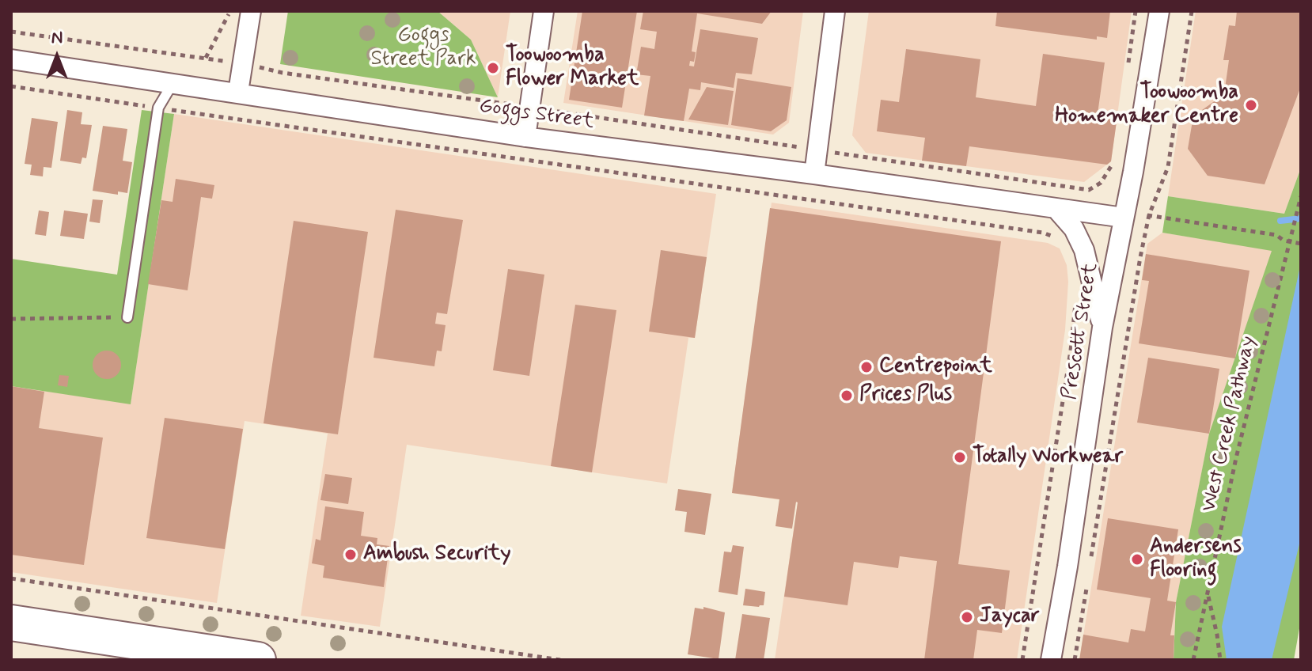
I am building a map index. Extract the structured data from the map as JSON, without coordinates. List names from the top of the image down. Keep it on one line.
{"streets":{"street":["Goggs Street","Prescott Street"],"path":["West Creek Pathway"]},"crossings":[["Goggs Street","Prescott Street"]],"parks":["Goggs Street Park"],"places":["Toowoomba Flower Market","Toowoomba Homemaker Centre","Centrepoint","Prices Plus","Totally Workwear","Ambush Security","Andersens Flooring","Jaycar"],"north":"top"}
